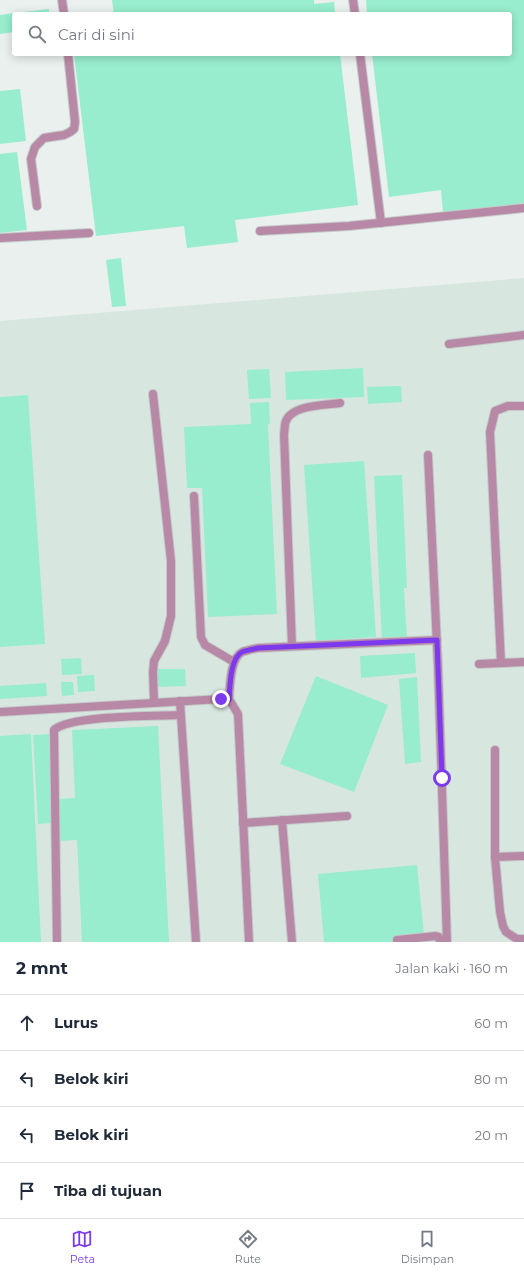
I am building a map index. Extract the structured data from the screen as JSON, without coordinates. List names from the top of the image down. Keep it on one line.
{"page":{"search":"Cari di sini","heading":["2 mnt","Jalan kaki · 160 m"],"list":[["Lurus","60 m"],["Belok kiri","80 m"],["Belok kiri","20 m"],"Tiba di tujuan"],"nav":["Peta","Rute","Disimpan"]}}
